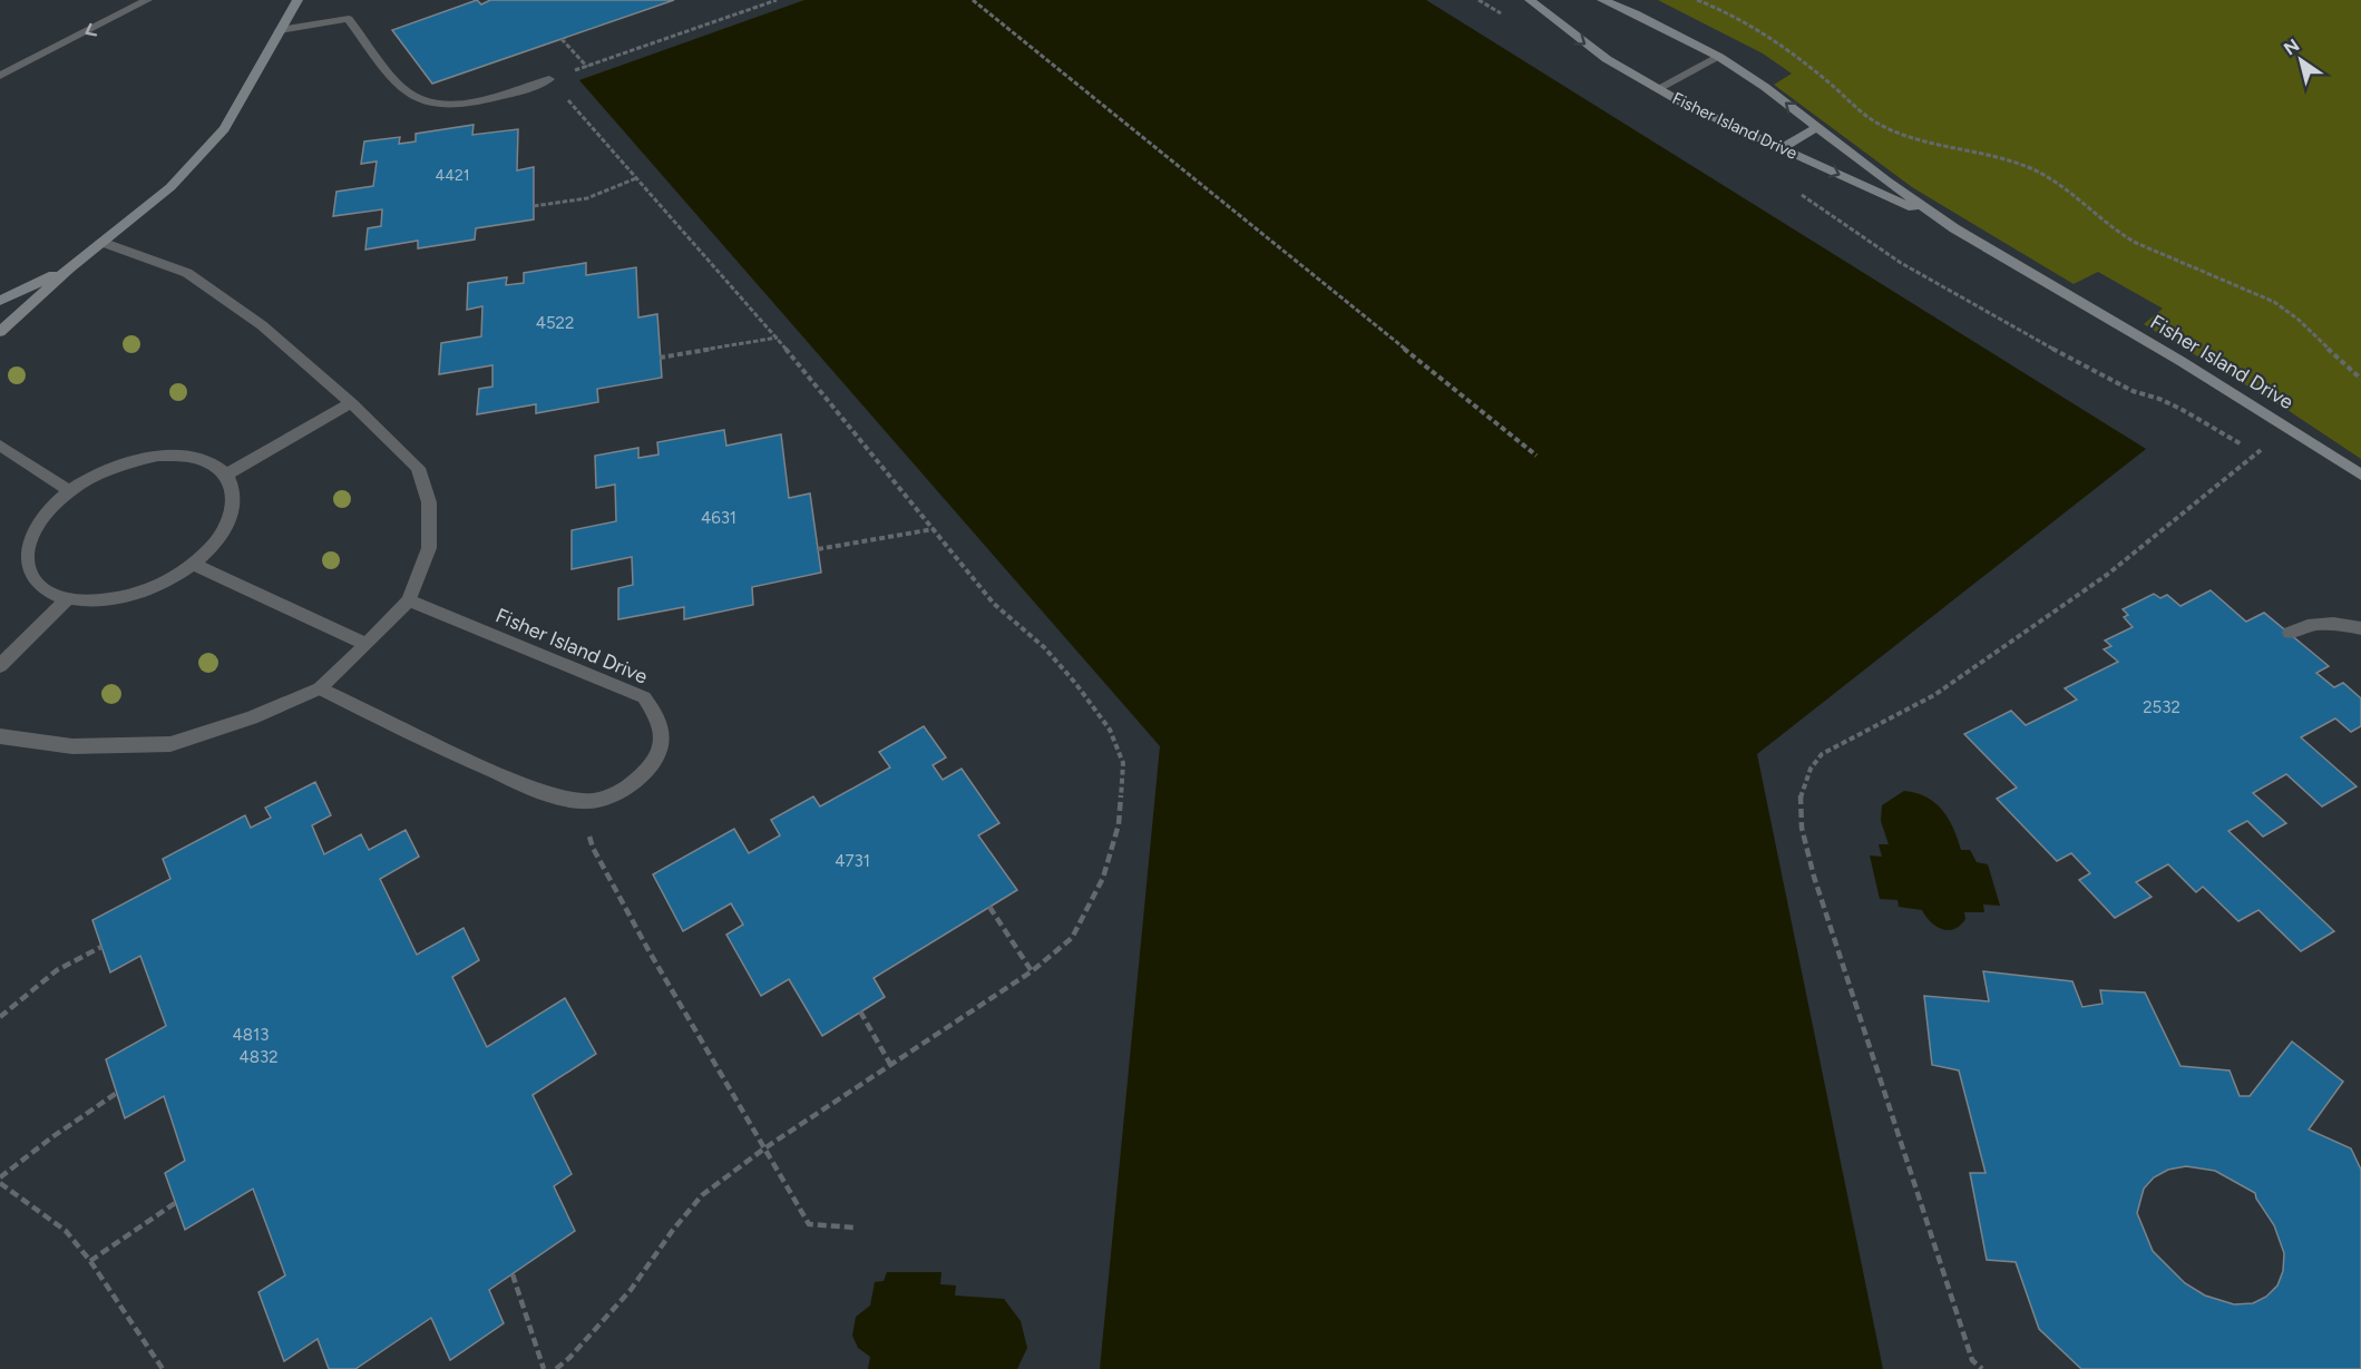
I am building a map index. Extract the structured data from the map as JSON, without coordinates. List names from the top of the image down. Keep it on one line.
{"streets":{"street":["Fisher Island Drive"]},"house_numbers":["4421","4522","4631","2532","4731","4813","4832"],"north":"top left"}
